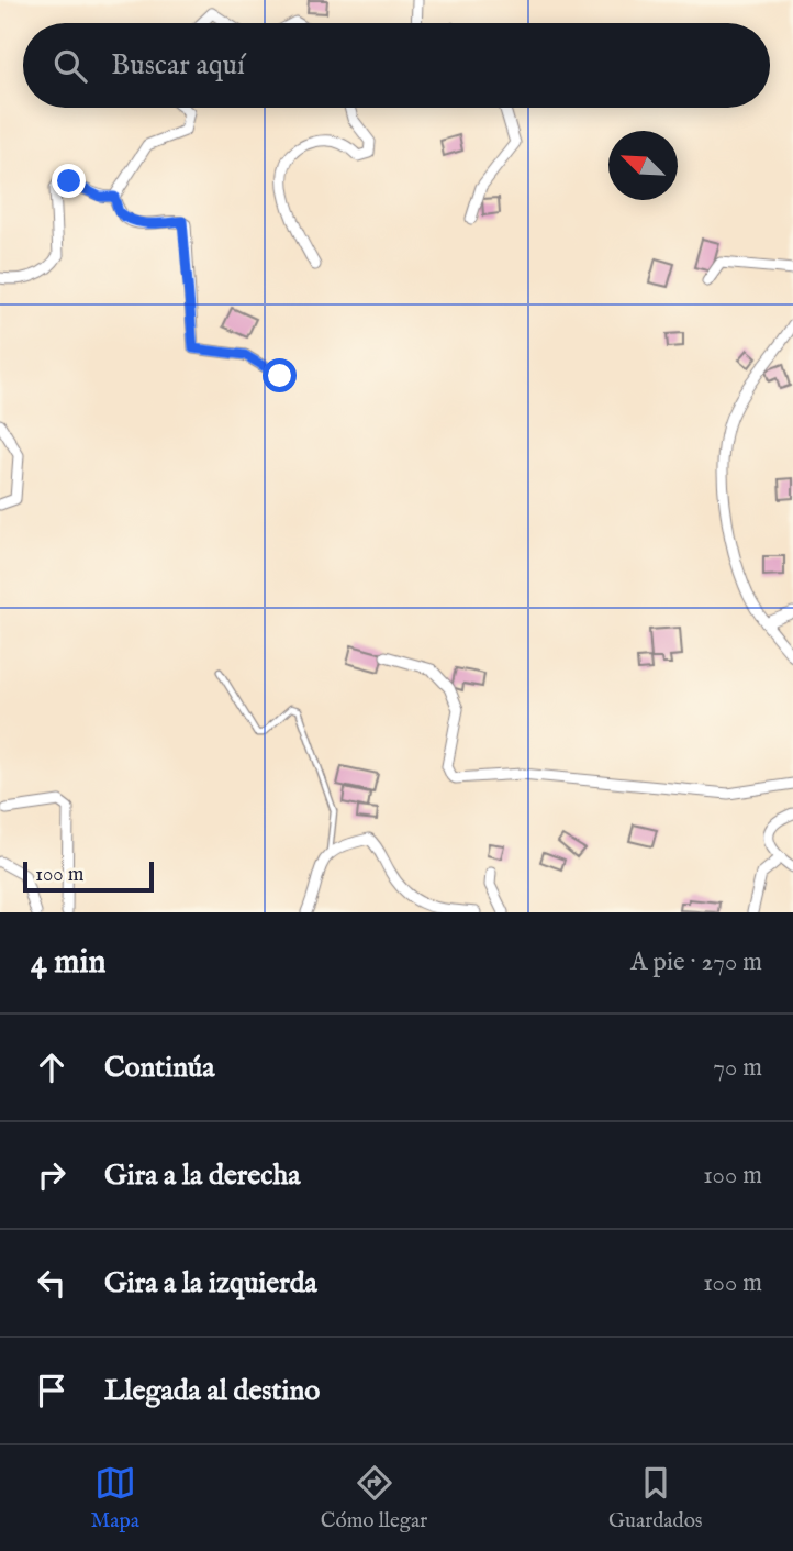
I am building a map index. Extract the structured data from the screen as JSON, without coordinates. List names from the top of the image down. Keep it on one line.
{"scale_bar":"100 m","north":"top left","page":{"search":"Buscar aquí","scale":"100 m","heading":["4 min","A pie · 270 m"],"list":[["Continúa","70 m"],["Gira a la derecha","100 m"],["Gira a la izquierda","100 m"],"Llegada al destino"],"nav":["Mapa","Cómo llegar","Guardados"]}}
